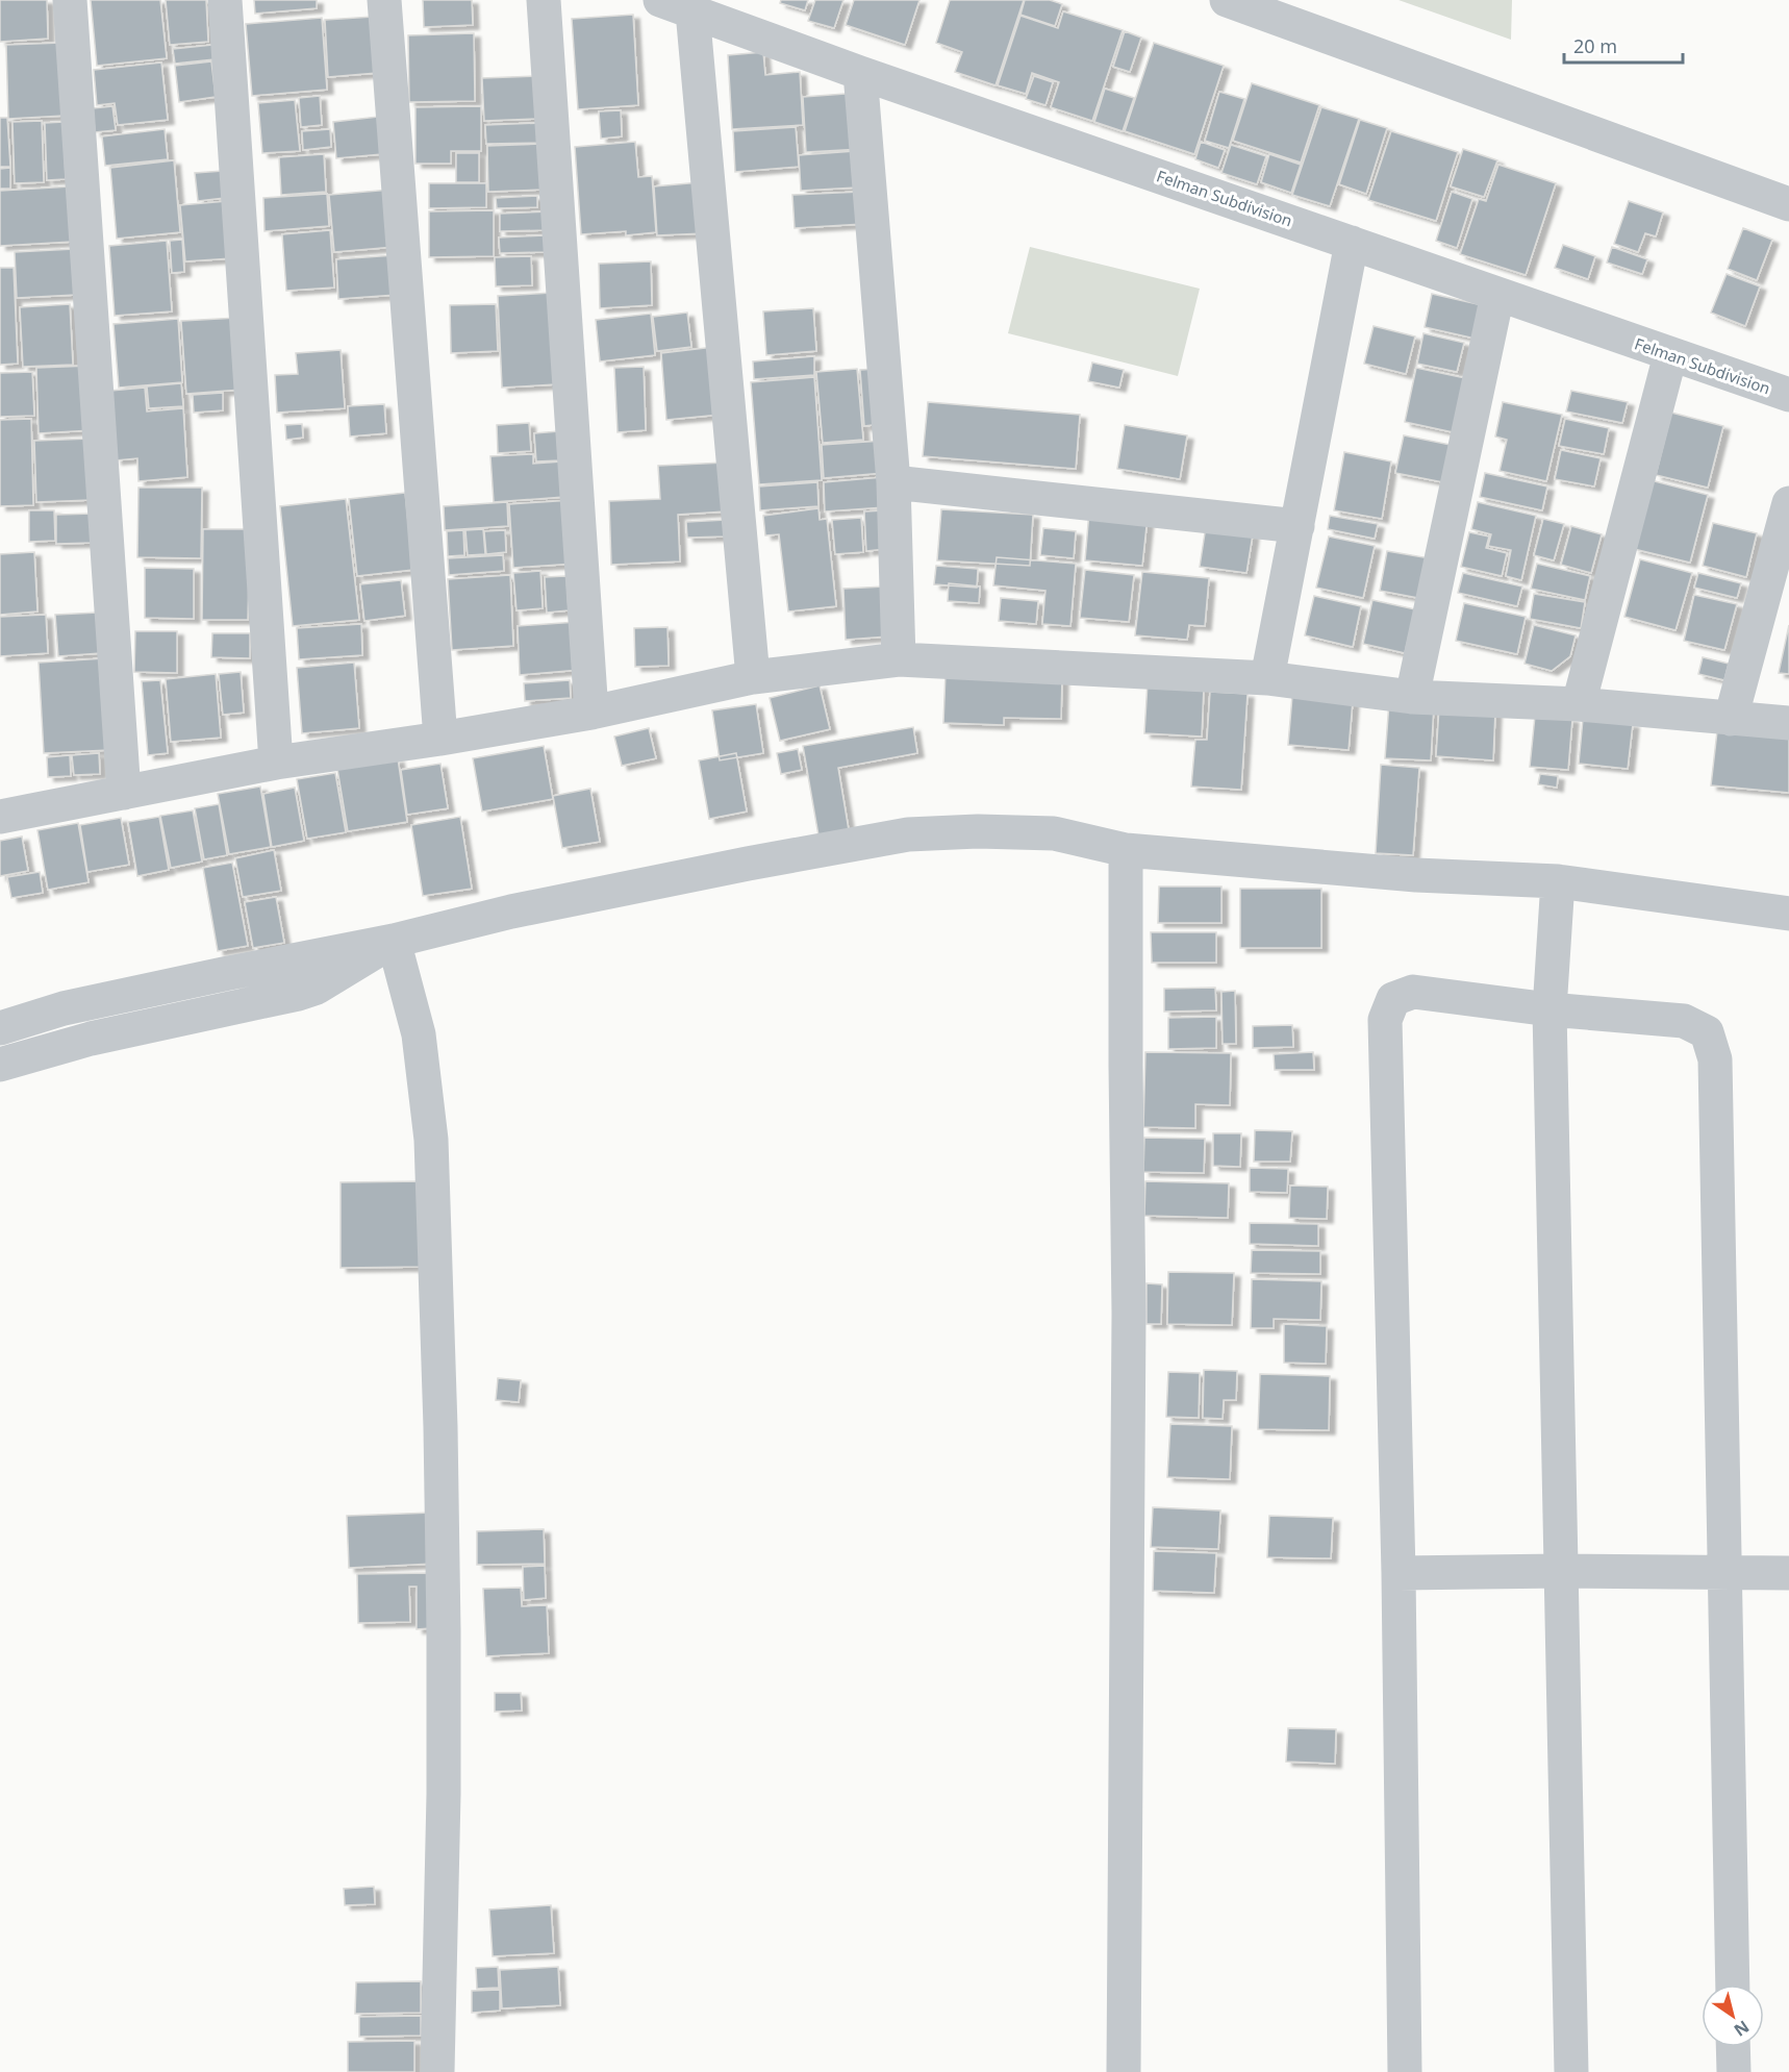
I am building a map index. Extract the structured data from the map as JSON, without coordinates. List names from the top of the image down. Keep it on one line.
{"streets":{"street":["Felman Subdivision"]},"scale_bar":"20 m","north":"bottom right"}
